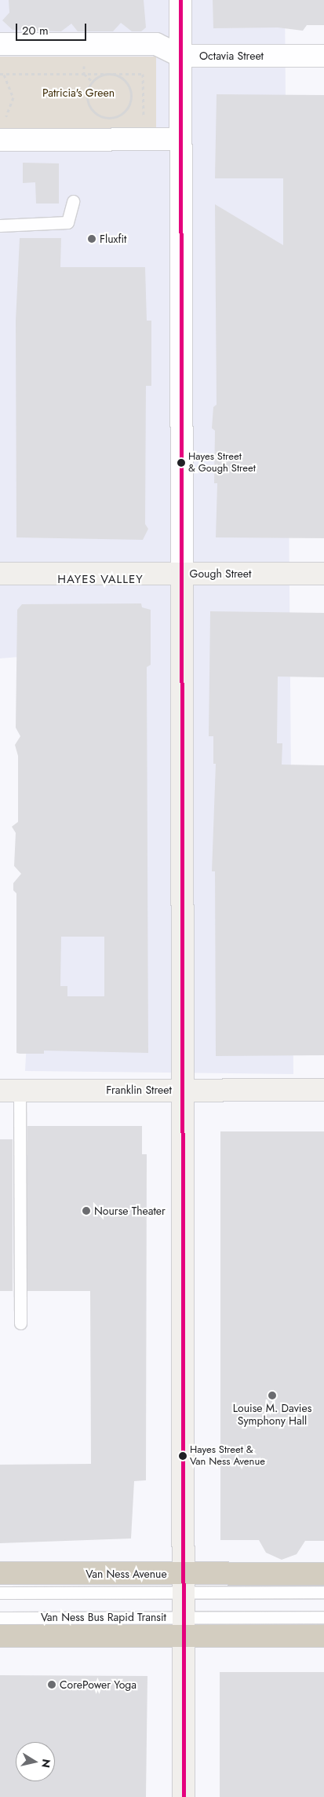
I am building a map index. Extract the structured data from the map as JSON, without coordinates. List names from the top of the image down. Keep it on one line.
{"streets":{"highway":["Van Ness Avenue"],"main road":["Gough Street","Franklin Street"],"street":["Octavia Street"],"lane":["Van Ness Bus Rapid Transit"]},"districts":["HAYES VALLEY"],"parks":["Patricia's Green"],"places":["Fluxfit","Hayes Street & Gough Street","Nourse Theater","Louise M. Davies Symphony Hall","Hayes Street & Van Ness Avenue","CorePower Yoga"],"scale_bar":"20 m","north":"right"}
